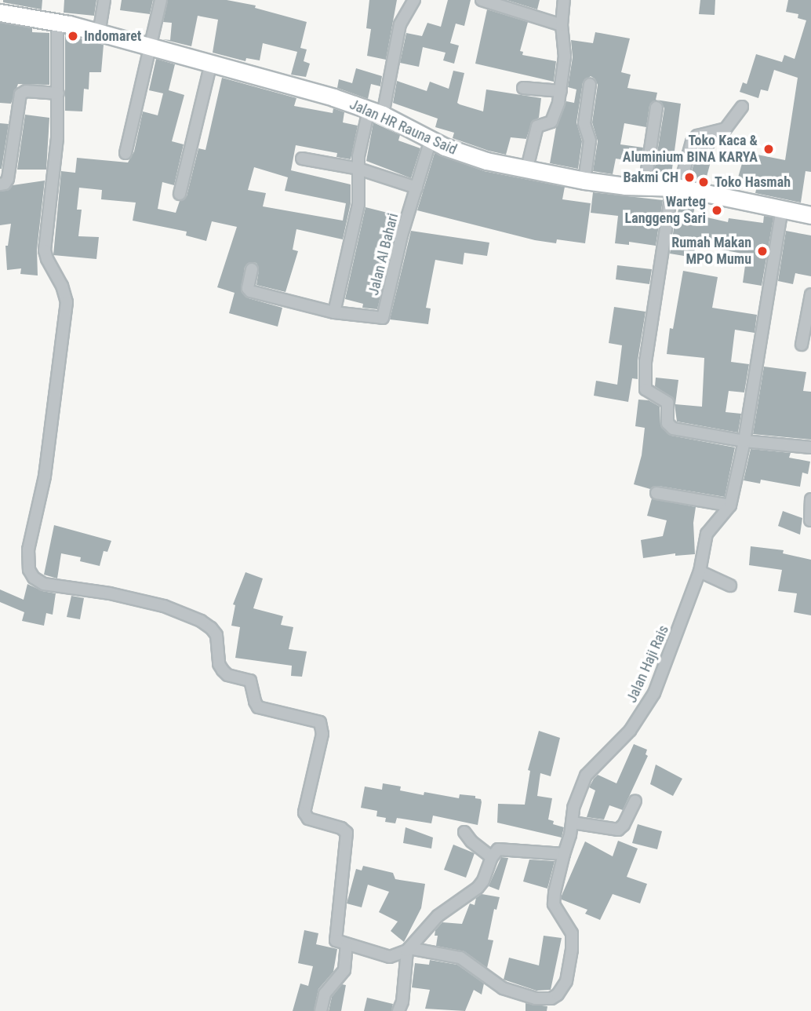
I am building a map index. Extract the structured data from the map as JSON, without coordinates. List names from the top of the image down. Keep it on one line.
{"streets":{"main road":["Jalan HR Rauna Said"],"street":["Jalan Al Bahari","Jalan Haji Rais"]},"crossings":[["Jalan HR Rauna Said","Jalan Al Bahari"],["Jalan HR Rauna Said","Jalan Haji Rais"]],"places":["Indomaret","Toko Kaca & Aluminium BINA KARYA","Bakmi CH","Toko Hasmah","Warteg Langgeng Sari","Rumah Makan MPO Mumu"]}
